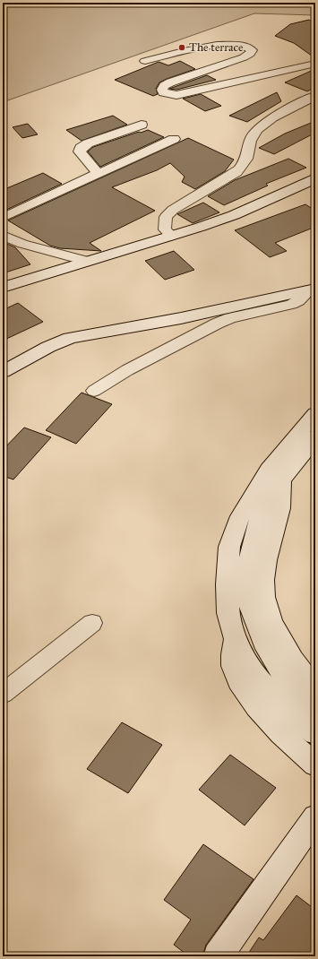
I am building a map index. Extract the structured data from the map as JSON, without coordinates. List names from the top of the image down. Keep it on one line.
{"places":["The terrace"]}
